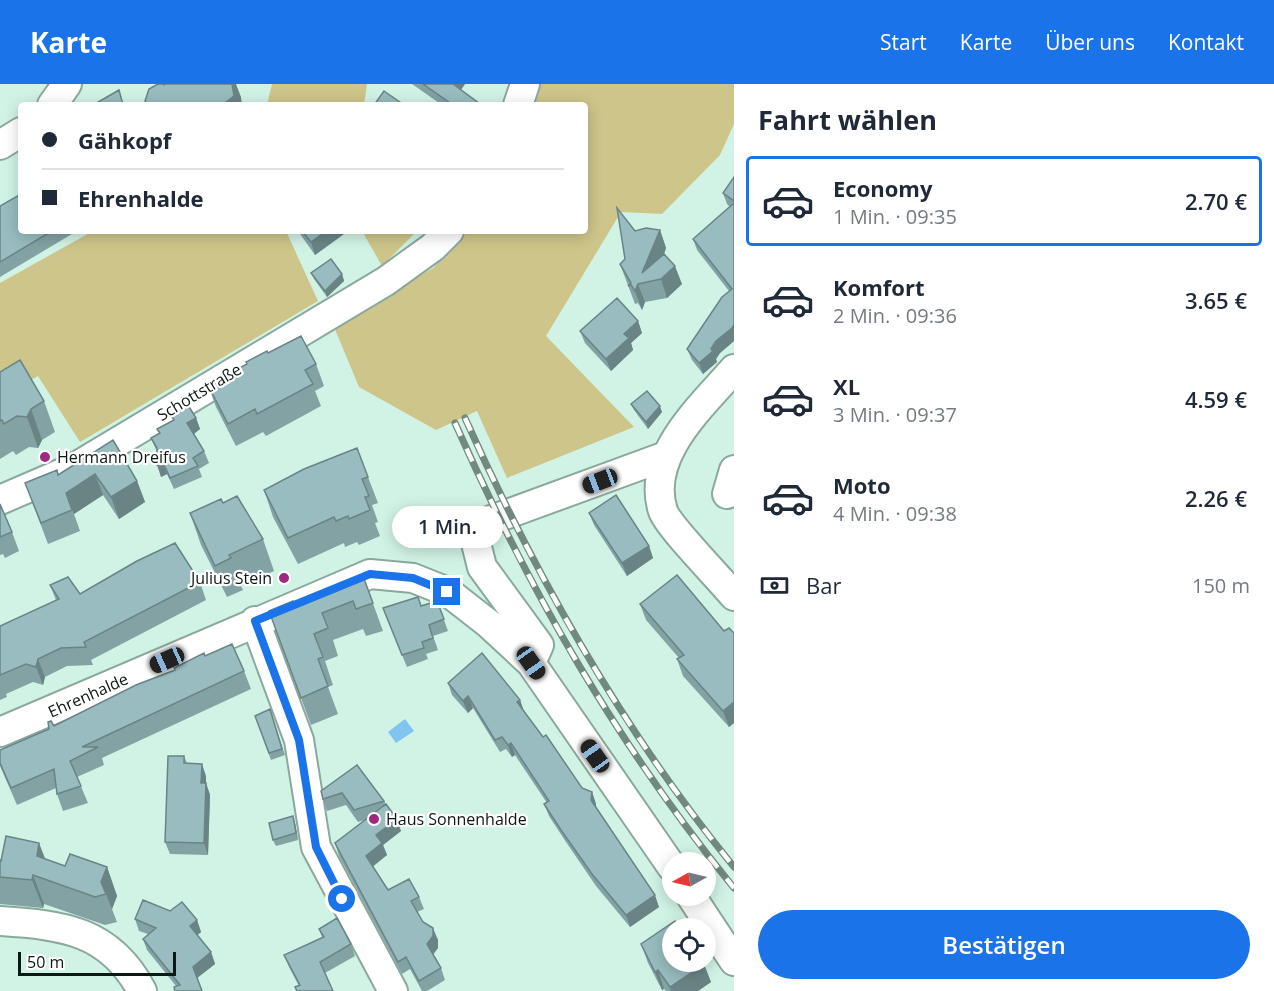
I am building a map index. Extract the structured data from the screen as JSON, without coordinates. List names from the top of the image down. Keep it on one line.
{"streets":{"street":["Schottstraße","Ehrenhalde"]},"places":["Hermann Dreifus","Julius Stein","Haus Sonnenhalde"],"scale_bar":"50 m","north":"left","page":{"header":"Karte","nav":["Start","Karte","Über uns","Kontakt"],"heading":"Fahrt wählen","banner":["Gähkopf","Ehrenhalde"],"list":[{"name":"Economy","note":"1 Min. · 09:35","value":"2.70 €"},{"name":"Komfort","note":"2 Min. · 09:36","value":"3.65 €"},{"name":"XL","note":"3 Min. · 09:37","value":"4.59 €"},{"name":"Moto","note":"4 Min. · 09:38","value":"2.26 €"}],"bubble":"1 Min.","pay":["Bar","150 m"],"buttons":"Bestätigen","scale":"50 m"}}
